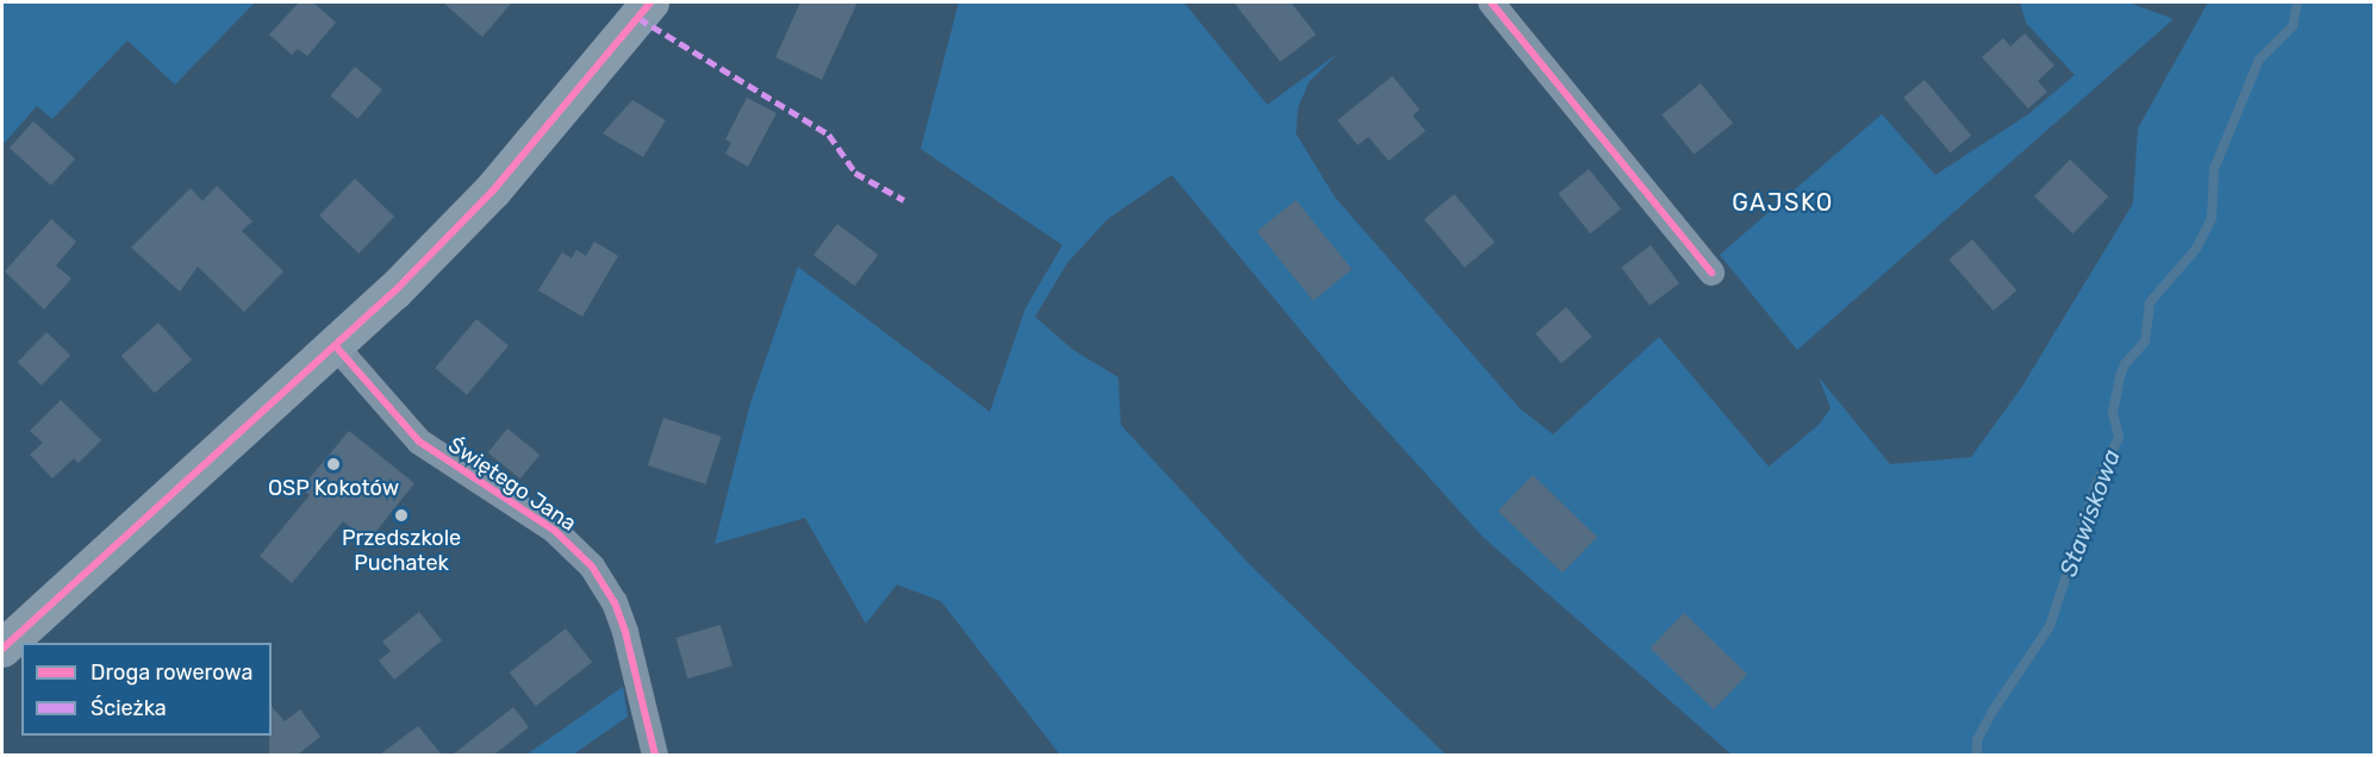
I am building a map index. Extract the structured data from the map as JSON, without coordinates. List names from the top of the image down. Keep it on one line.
{"streets":{"street":["Świętego Jana"]},"districts":["GAJSKO"],"water":["Stawiskowa"],"places":["OSP Kokotów","Przedszkole Puchatek"],"legend":["Droga rowerowa","Ścieżka"]}
